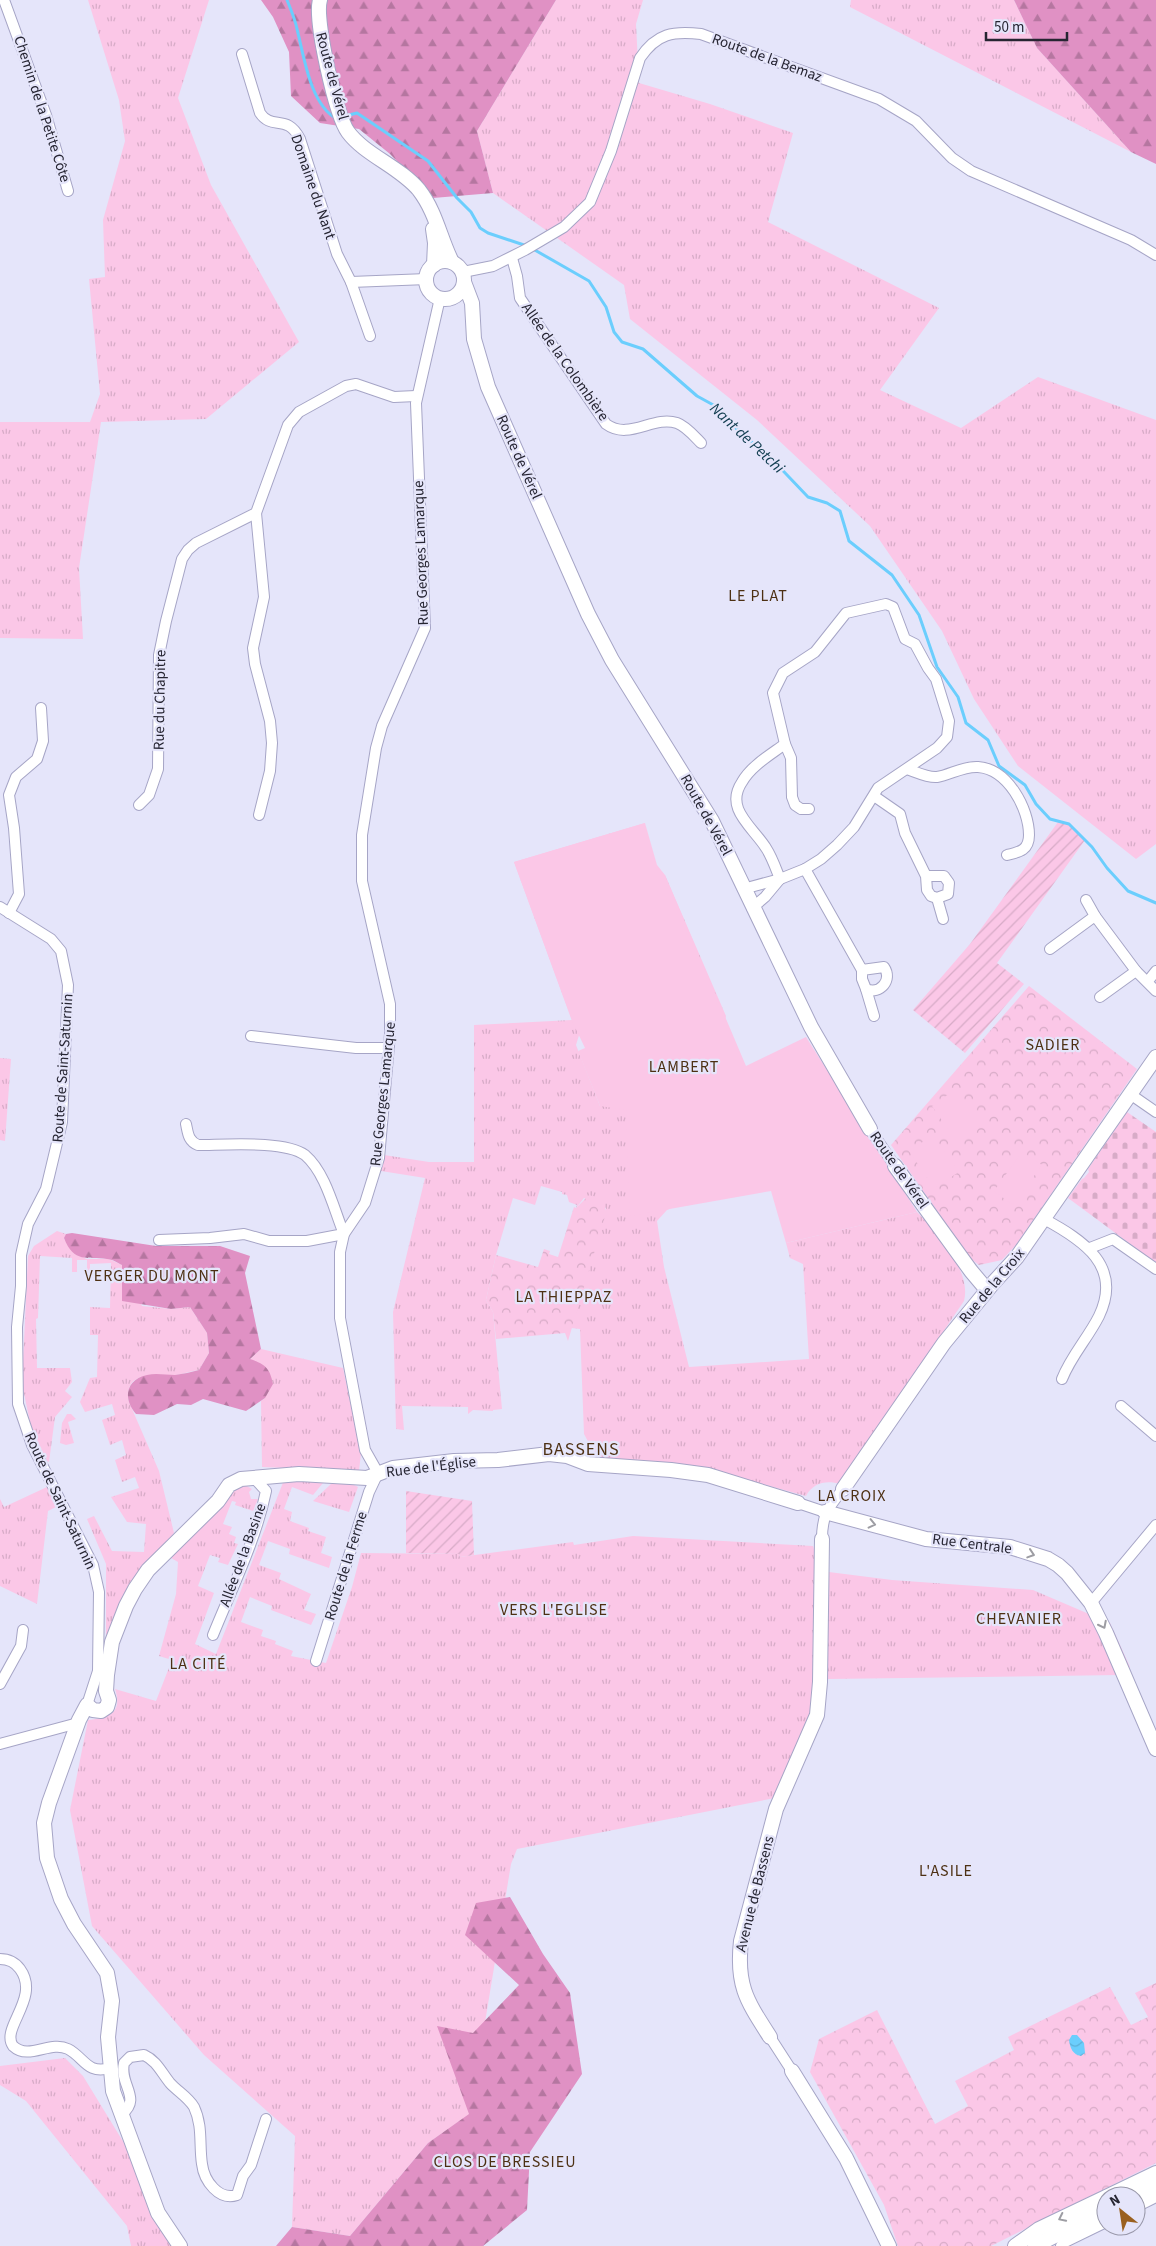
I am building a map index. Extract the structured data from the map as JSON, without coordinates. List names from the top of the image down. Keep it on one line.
{"streets":{"street":["Route de la Bemaz","Route de Vérel","Chemin de la Petite Côte","Domaine du Nant","Allée de la Colombière","Rue Georges Lamarque","Rue du Chapitre","Route de Saint-Saturnin","Rue de la Croix","Rue de l'Église","Rue Centrale","Allée de la Basine","Route de la Ferme","Avenue de Bassens"]},"crossings":[["Route de la Bemaz","Route de Vérel"],["Route de la Bemaz","Allée de la Colombière"],["Route de la Bemaz","Rue Georges Lamarque"],["Route de Vérel","Rue Georges Lamarque"],["Route de Vérel","Rue de la Croix"],["Rue Georges Lamarque","Rue de l'Église"],["Rue Georges Lamarque","Route de la Ferme"],["Route de Saint-Saturnin","Rue de l'Église"],["Rue de la Croix","Rue de l'Église"],["Rue de la Croix","Rue Centrale"],["Rue de la Croix","Avenue de Bassens"],["Rue de l'Église","Rue Centrale"],["Rue de l'Église","Allée de la Basine"],["Rue de l'Église","Route de la Ferme"],["Rue de l'Église","Avenue de Bassens"],["Rue Centrale","Avenue de Bassens"]],"one_way":["Rue Centrale"],"districts":["LE PLAT","SADIER","LAMBERT","VERGER DU MONT","LA THIEPPAZ","BASSENS","LA CROIX","VERS L'EGLISE","CHEVANIER","LA CITÉ","L'ASILE","CLOS DE BRESSIEU"],"water":["Nant de Petchi"],"scale_bar":"50 m","north":"top left"}
